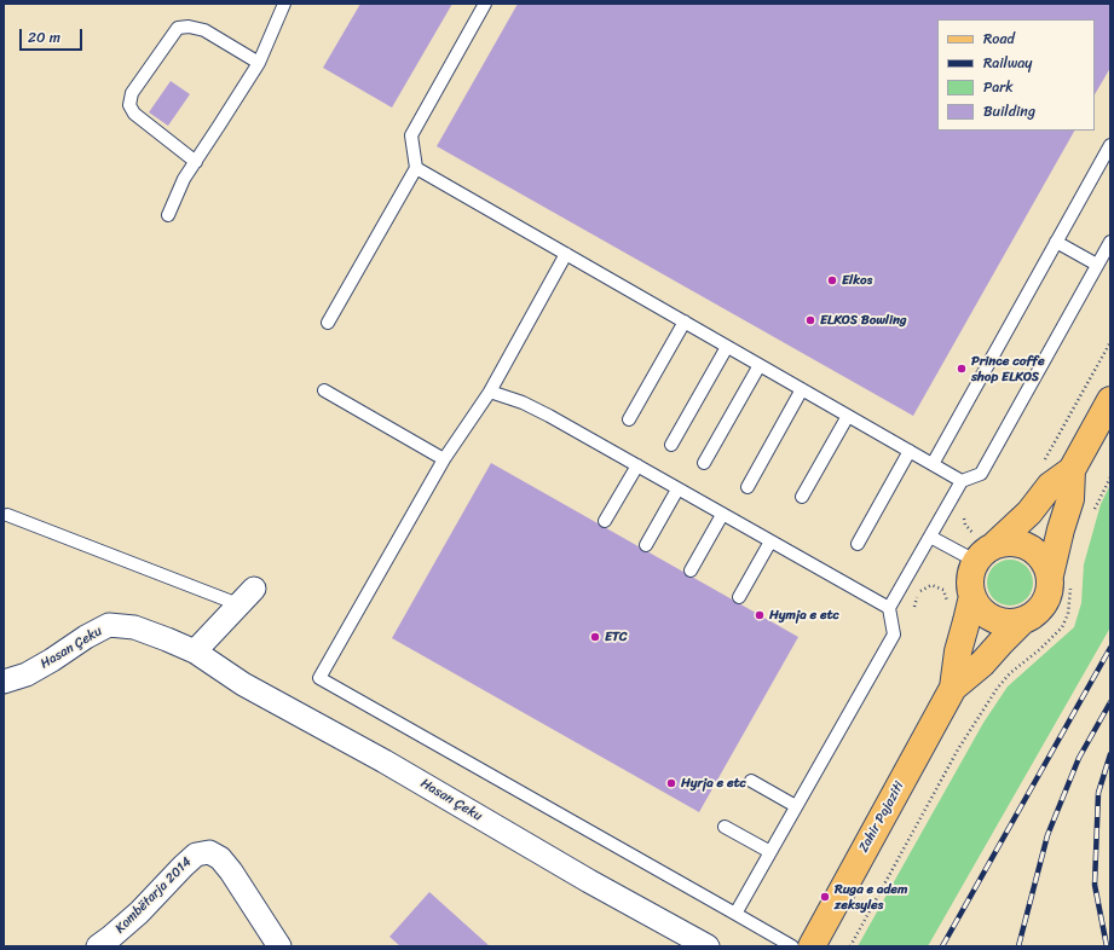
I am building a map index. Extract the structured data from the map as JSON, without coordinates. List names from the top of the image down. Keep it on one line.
{"streets":{"main road":["Zahir Pajaziti"],"street":["Hasan Çeku","Kombëtarja 2014"]},"places":["Elkos","ELKOS Bowling","Prince coffe shop ELKOS","Hymja e etc","ETC","Hyrja e etc","Ruga e adem zeksyles"],"legend":["Road","Railway","Park","Building"],"scale_bar":"20 m"}
